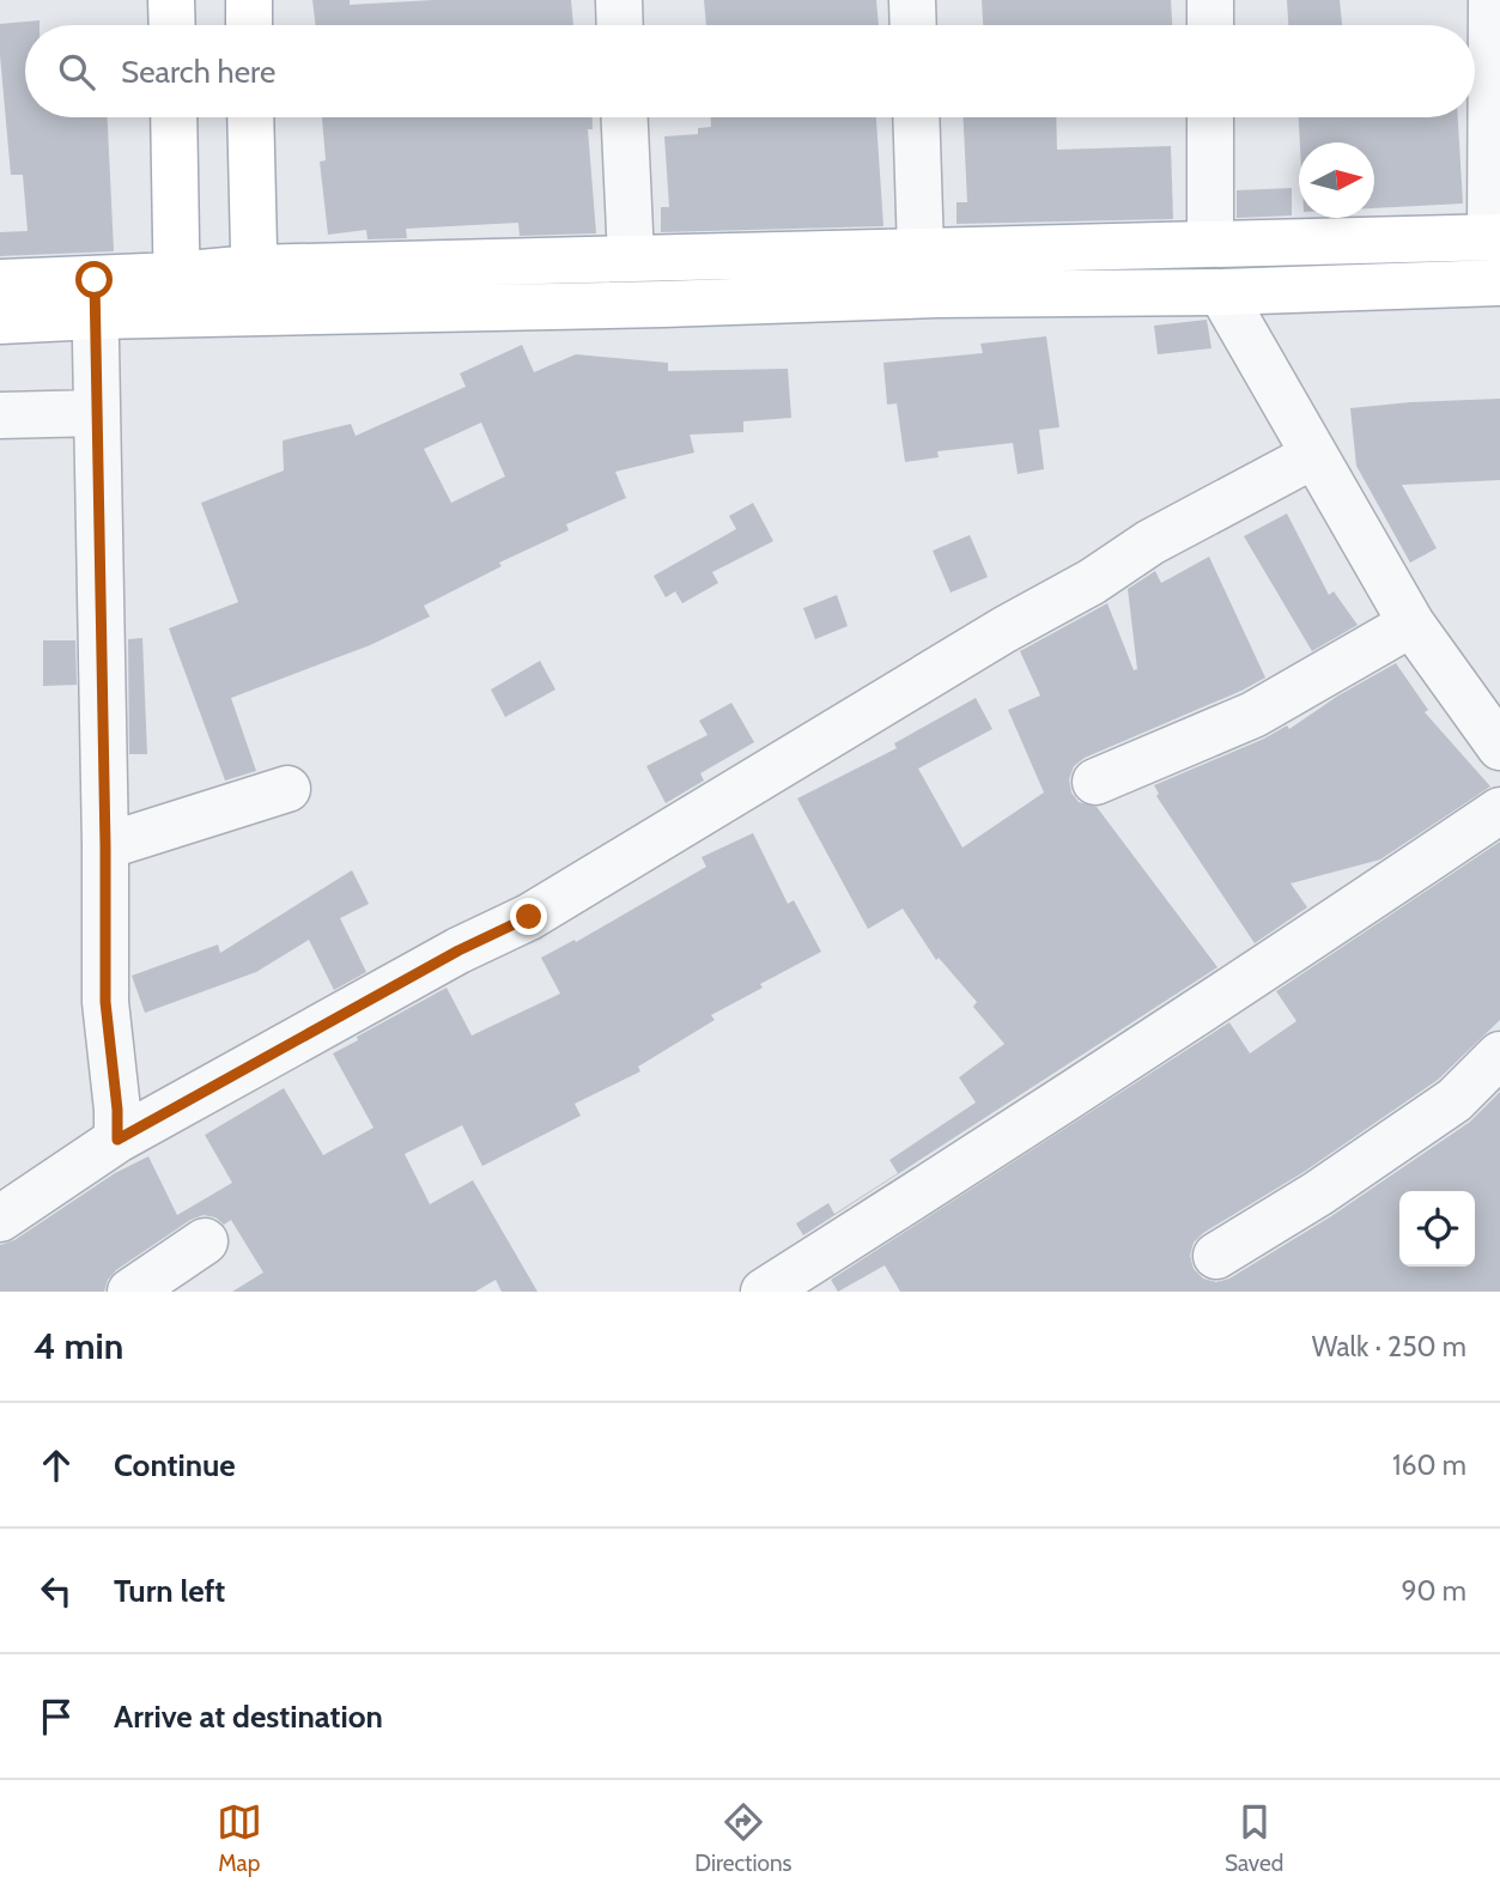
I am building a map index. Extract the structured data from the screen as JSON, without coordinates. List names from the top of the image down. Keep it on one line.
{"north":"right","page":{"search":"Search here","heading":["4 min","Walk · 250 m"],"list":[["Continue","160 m"],["Turn left","90 m"],"Arrive at destination"],"nav":["Map","Directions","Saved"]}}
